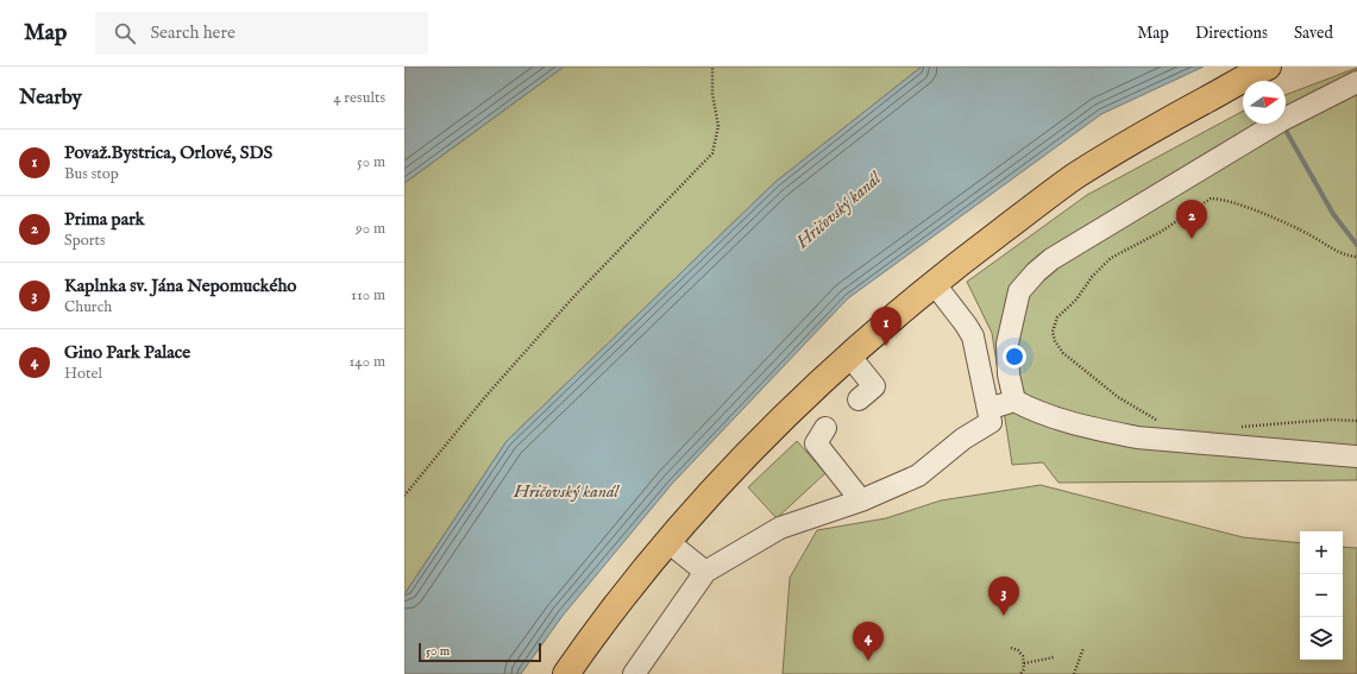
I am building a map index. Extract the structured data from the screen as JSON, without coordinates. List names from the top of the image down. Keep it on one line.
{"water":["Hričovský kanál"],"scale_bar":"50 m","north":"right","page":{"header":"Map","search":"Search here","nav":["Map","Directions","Saved"],"heading":["Nearby","4 results"],"list":[{"mark":"1","name":"Považ.Bystrica, Orlové, SDS","note":"Bus stop","value":"50 m"},{"mark":"2","name":"Prima park","note":"Sports","value":"90 m"},{"mark":"3","name":"Kaplnka sv. Jána Nepomuckého","note":"Church","value":"110 m"},{"mark":"4","name":"Gino Park Palace","note":"Hotel","value":"140 m"}],"pins":["2","1","3","4"],"map_buttons":["+","−"],"scale":"50 m"}}
